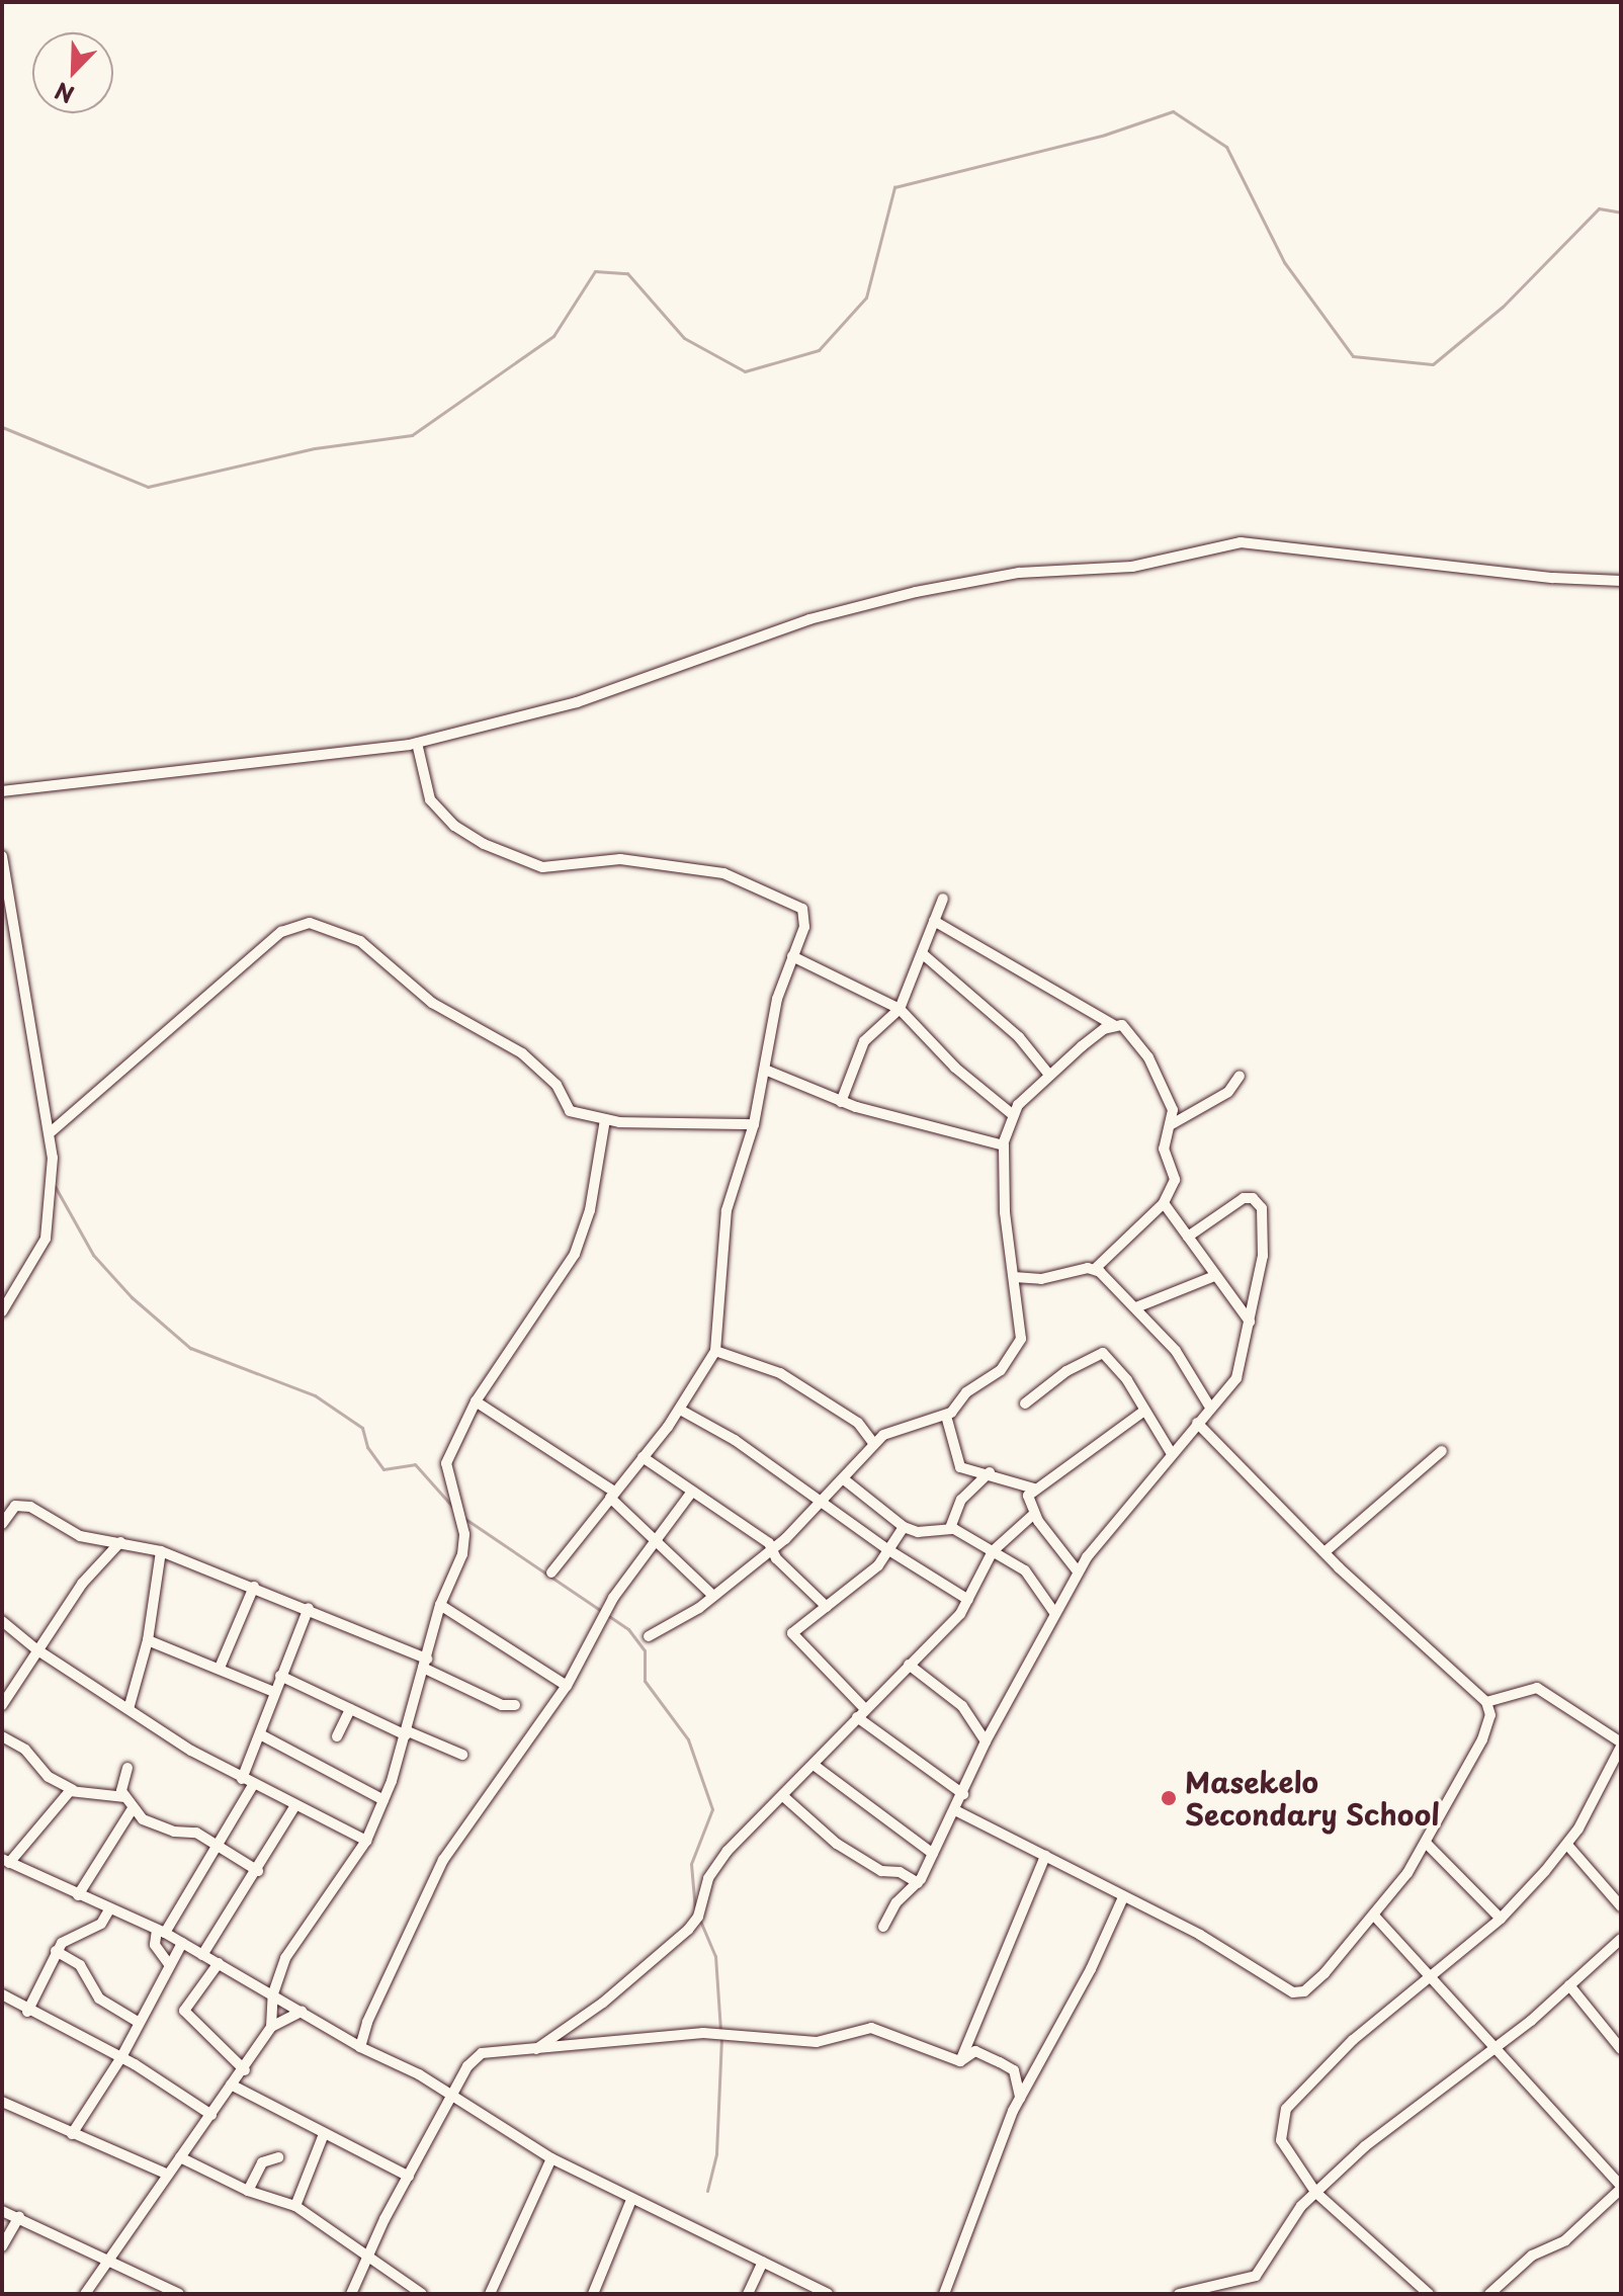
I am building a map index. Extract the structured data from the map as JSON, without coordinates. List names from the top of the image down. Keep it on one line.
{"places":["Masekelo Secondary School"],"north":"bottom left"}
